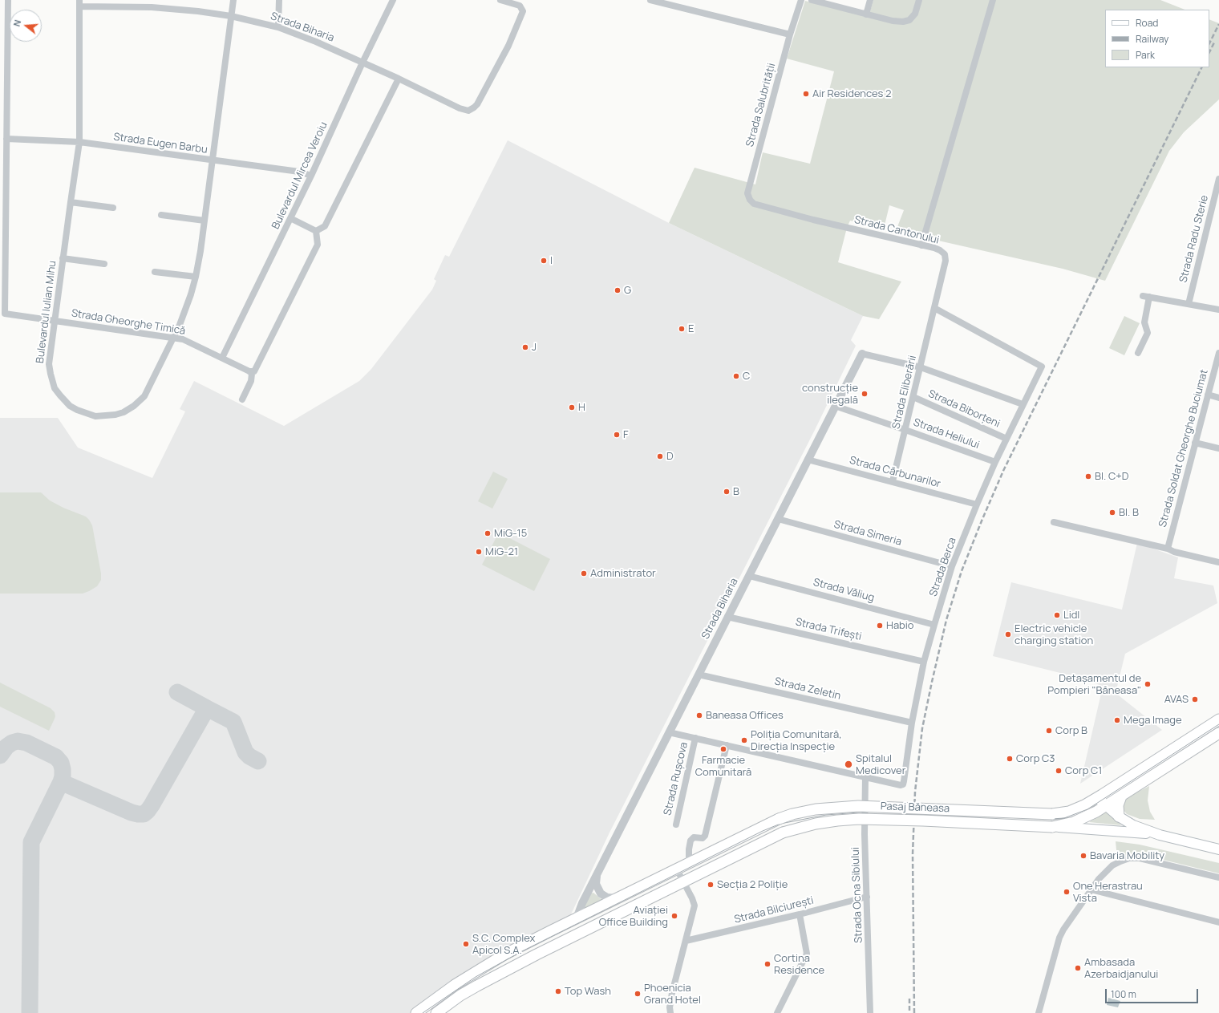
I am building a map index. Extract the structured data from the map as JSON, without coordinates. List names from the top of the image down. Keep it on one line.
{"streets":{"main road":["Pasaj Băneasa"],"street":["Strada Biharia","Strada Salubrității","Strada Eugen Barbu","Bulevardul Mircea Veroiu","Strada Cantonului","Strada Radu Sterie","Bulevardul Iulian Mihu","Strada Gheorghe Timică","Strada Eliberării","Strada Biborțeni","Strada Heliului","Strada Soldat Gheorghe Buciumat","Strada Cărbunarilor","Strada Simeria","Strada Berca","Strada Văliug","Strada Trifești","Strada Zeletin","Strada Rușcova","Strada Ocna Sibiului","Strada Bilciurești"]},"crossings":[["Strada Biharia","Bulevardul Mircea Veroiu"],["Strada Biharia","Bulevardul Iulian Mihu"],["Strada Biharia","Strada Heliului"],["Strada Biharia","Strada Cărbunarilor"],["Strada Biharia","Strada Simeria"],["Strada Biharia","Strada Văliug"],["Strada Biharia","Strada Trifești"],["Strada Biharia","Strada Zeletin"],["Strada Biharia","Pasaj Băneasa"],["Strada Salubrității","Strada Cantonului"],["Strada Eugen Barbu","Bulevardul Mircea Veroiu"],["Strada Eugen Barbu","Bulevardul Iulian Mihu"],["Strada Eugen Barbu","Strada Gheorghe Timică"],["Bulevardul Mircea Veroiu","Strada Gheorghe Timică"],["Strada Cantonului","Strada Eliberării"],["Strada Cantonului","Strada Berca"],["Bulevardul Iulian Mihu","Strada Gheorghe Timică"],["Strada Eliberării","Strada Biborțeni"],["Strada Eliberării","Strada Heliului"],["Strada Eliberării","Strada Cărbunarilor"],["Strada Eliberării","Strada Berca"],["Strada Biborțeni","Strada Berca"],["Strada Heliului","Strada Berca"],["Strada Cărbunarilor","Strada Berca"],["Strada Simeria","Strada Berca"],["Strada Berca","Strada Văliug"],["Strada Berca","Strada Trifești"],["Strada Berca","Strada Zeletin"],["Strada Berca","Strada Ocna Sibiului"],["Strada Ocna Sibiului","Strada Bilciurești"]],"places":["Air Residences 2","I","G","E","J","C","construcție ilegală","H","F","D","Bl. C+D","B","Bl. B","MiG-15","MiG-21","Administrator","Lidl","Habio","Electric vehicle charging station","Detașamentul de Pompieri \"Băneasa\"","AVAS","Baneasa Offices","Mega Image","Corp B","Poliția Comunitară, Direcția Inspecție","Farmacie Comunitară","Corp C3","Spitalul Medicover","Corp C1","Bavaria Mobility","Secția 2 Poliție","One Herastrau Vista","Aviației Office Building","S.C. Complex Apicol S.A.","Cortina Residence","Ambasada Azerbaidjanului","Top Wash","Phoenicia Grand Hotel"],"legend":["Road","Railway","Park"],"scale_bar":"100 m","north":"left"}
